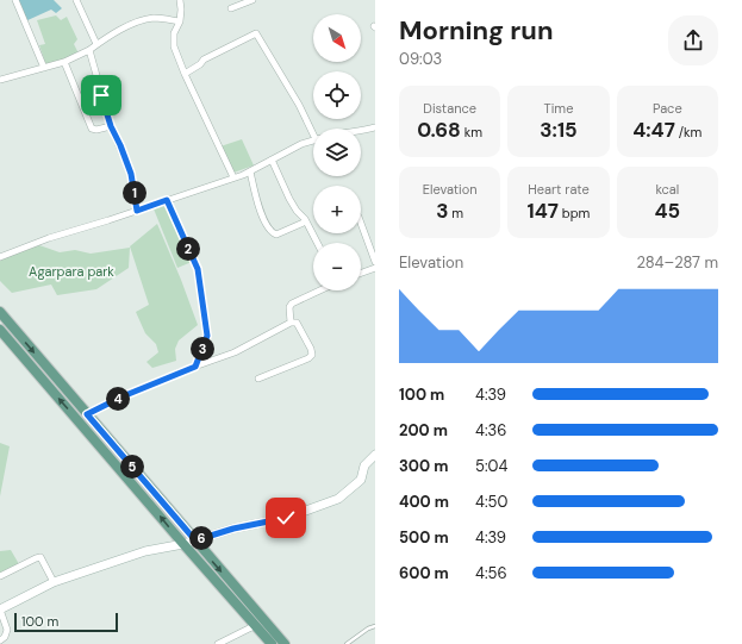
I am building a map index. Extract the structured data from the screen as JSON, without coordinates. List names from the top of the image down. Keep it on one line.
{"parks":["Agarpara park"],"scale_bar":"100 m","north":"bottom right","page":{"heading":["Morning run","09:03"],"map_buttons":["+","−"],"stats":[["Distance","0.68 km"],["Time","3:15"],["Pace","4:47 /km"],["Elevation","3 m"],["Heart rate","147 bpm"],["kcal","45"]],"pins":["1","2","3","4","5","6"],"chart":["Elevation","284–287 m"],"list":[{"name":"100 m","note":"4:39"},{"name":"200 m","note":"4:36"},{"name":"300 m","note":"5:04"},{"name":"400 m","note":"4:50"},{"name":"500 m","note":"4:39"},{"name":"600 m","note":"4:56"}],"scale":"100 m"}}
